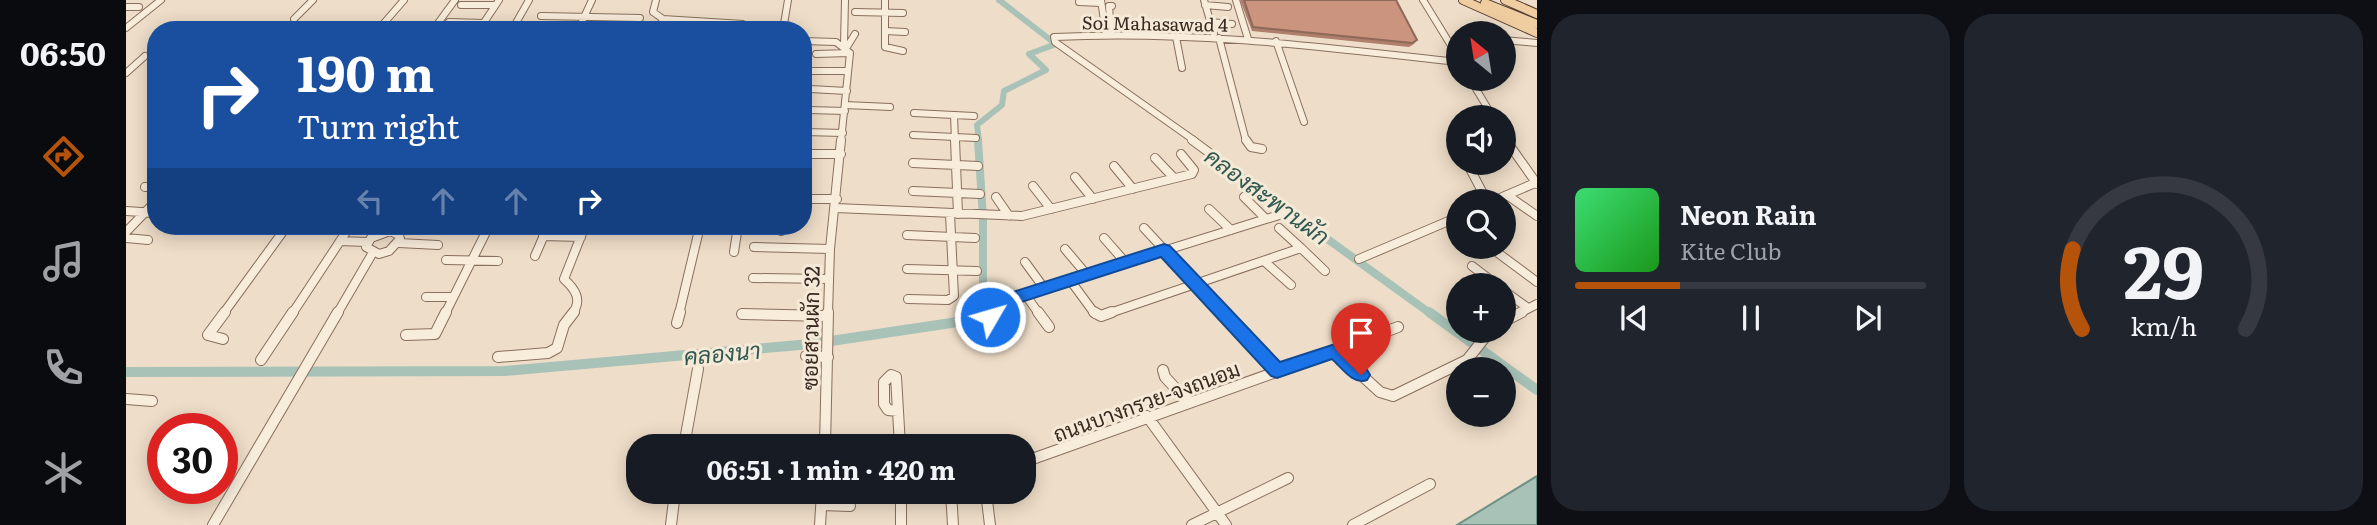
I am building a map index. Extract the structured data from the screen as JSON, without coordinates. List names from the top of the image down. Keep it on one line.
{"streets":{"street":["Soi Mahasawad 4","ซอยสวนผัก 32","ถนนบางกรวย-จงถนอม"]},"water":["คลองสะพานผัก","คลองนา"],"north":"top left","page":{"tabs":"06:50","map_buttons":["+","−"],"turn":["190 m","Turn right"],"song":["Neon Rain","Kite Club"],"limit":"30","trip":"06:51 · 1 min · 420 m","gauge":["29","km/h"]}}
